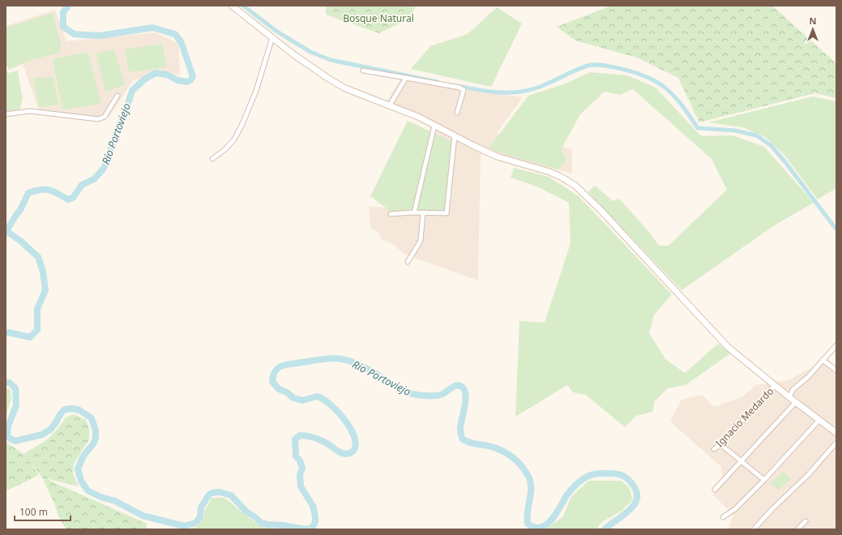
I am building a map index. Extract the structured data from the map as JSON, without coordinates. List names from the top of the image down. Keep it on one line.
{"streets":{"street":["Ignacio Medardo"]},"water":["Río Portoviejo"],"parks":["Bosque Natural"],"scale_bar":"100 m","north":"top"}
